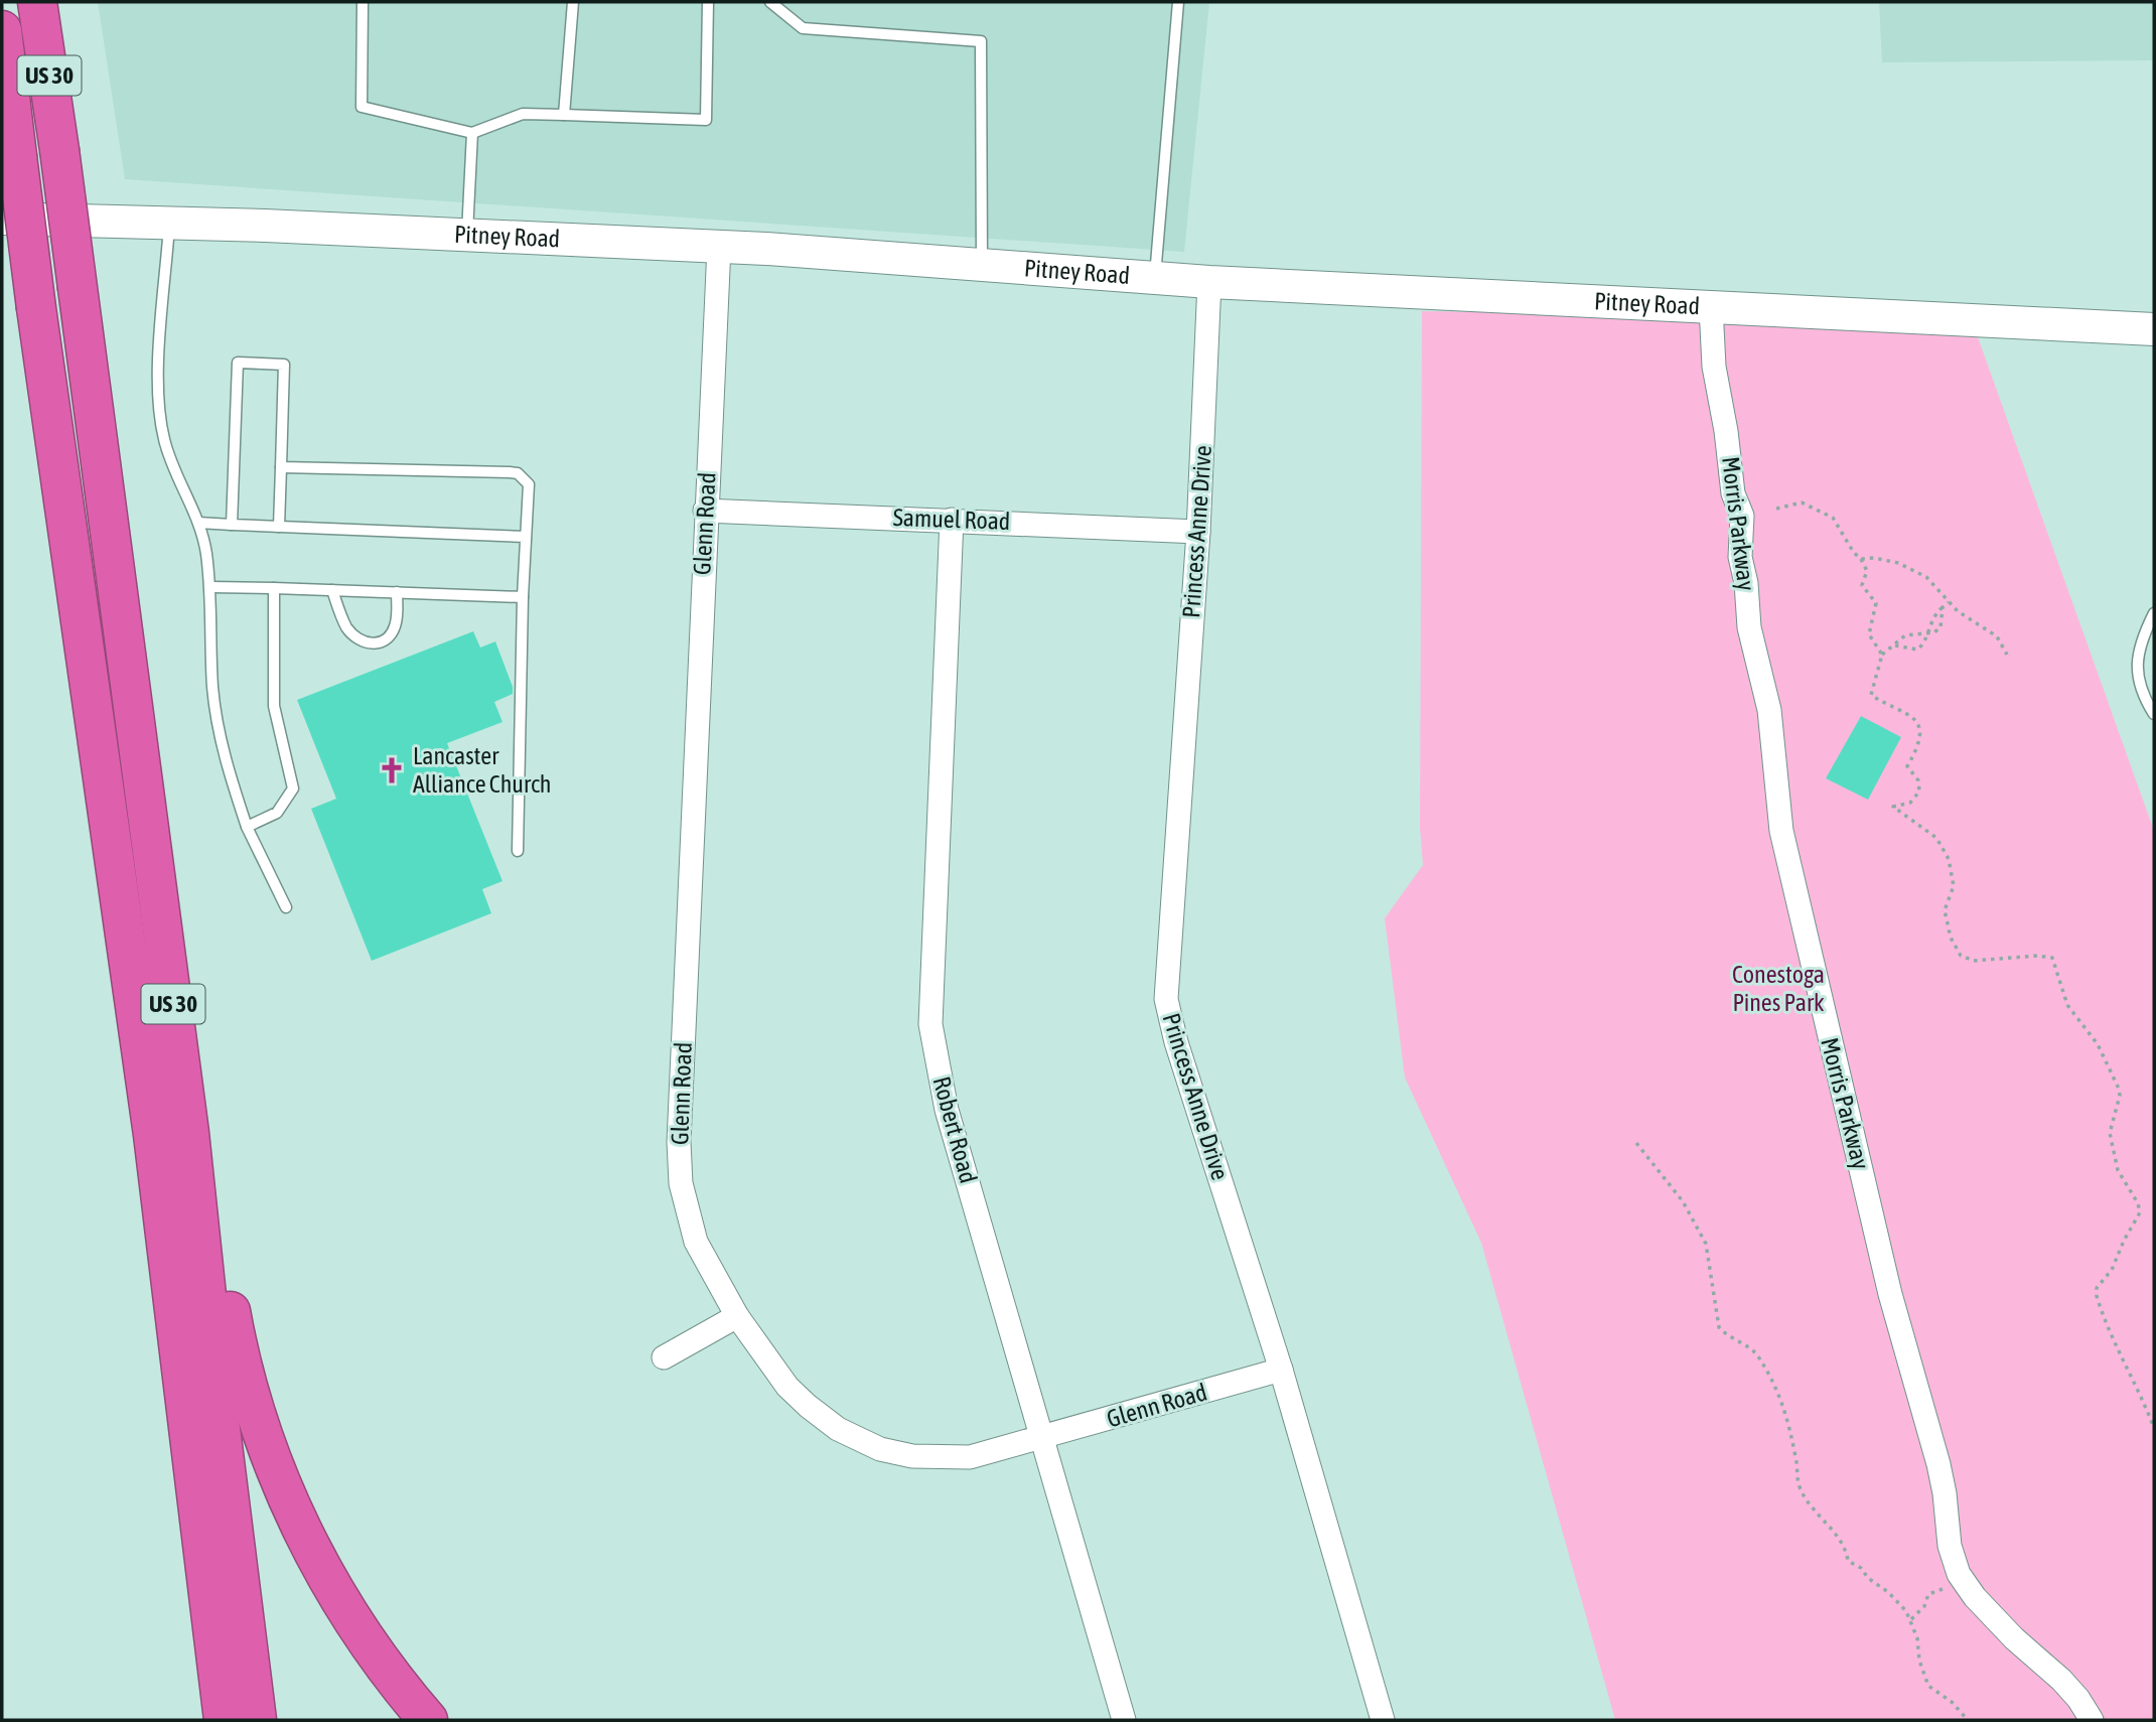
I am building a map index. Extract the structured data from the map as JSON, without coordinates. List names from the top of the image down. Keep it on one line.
{"streets":{"highway":["US 30"],"main road":["Pitney Road"],"street":["Samuel Road","Glenn Road","Morris Parkway","Princess Anne Drive","Robert Road"]},"crossings":[["Pitney Road","Glenn Road"],["Pitney Road","Morris Parkway"],["Pitney Road","Princess Anne Drive"],["Samuel Road","Glenn Road"],["Samuel Road","Princess Anne Drive"],["Samuel Road","Robert Road"],["Glenn Road","Princess Anne Drive"],["Glenn Road","Robert Road"]],"parks":["Conestoga Pines Park"],"places":{"church":["Lancaster Alliance Church"]}}
